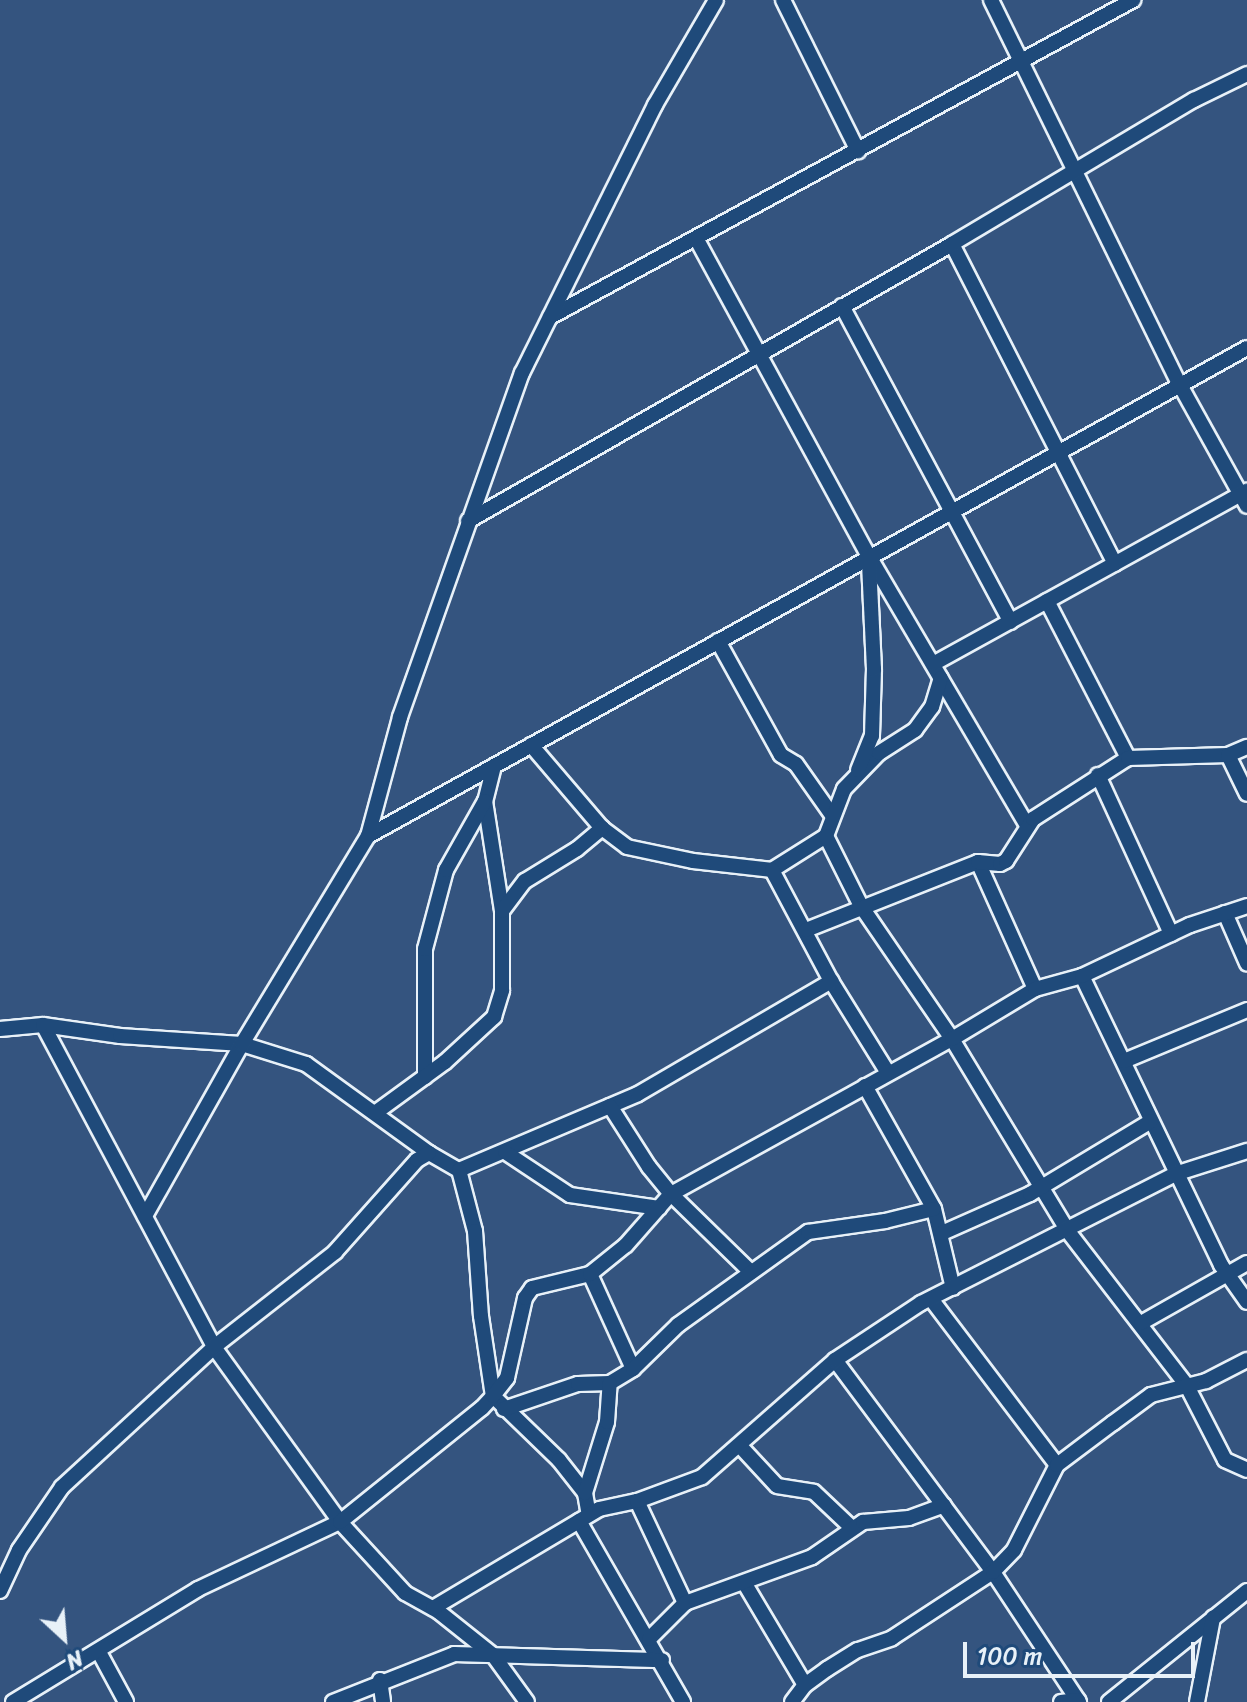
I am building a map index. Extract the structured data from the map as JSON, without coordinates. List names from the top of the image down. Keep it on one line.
{"scale_bar":"100 m","north":"bottom right"}
